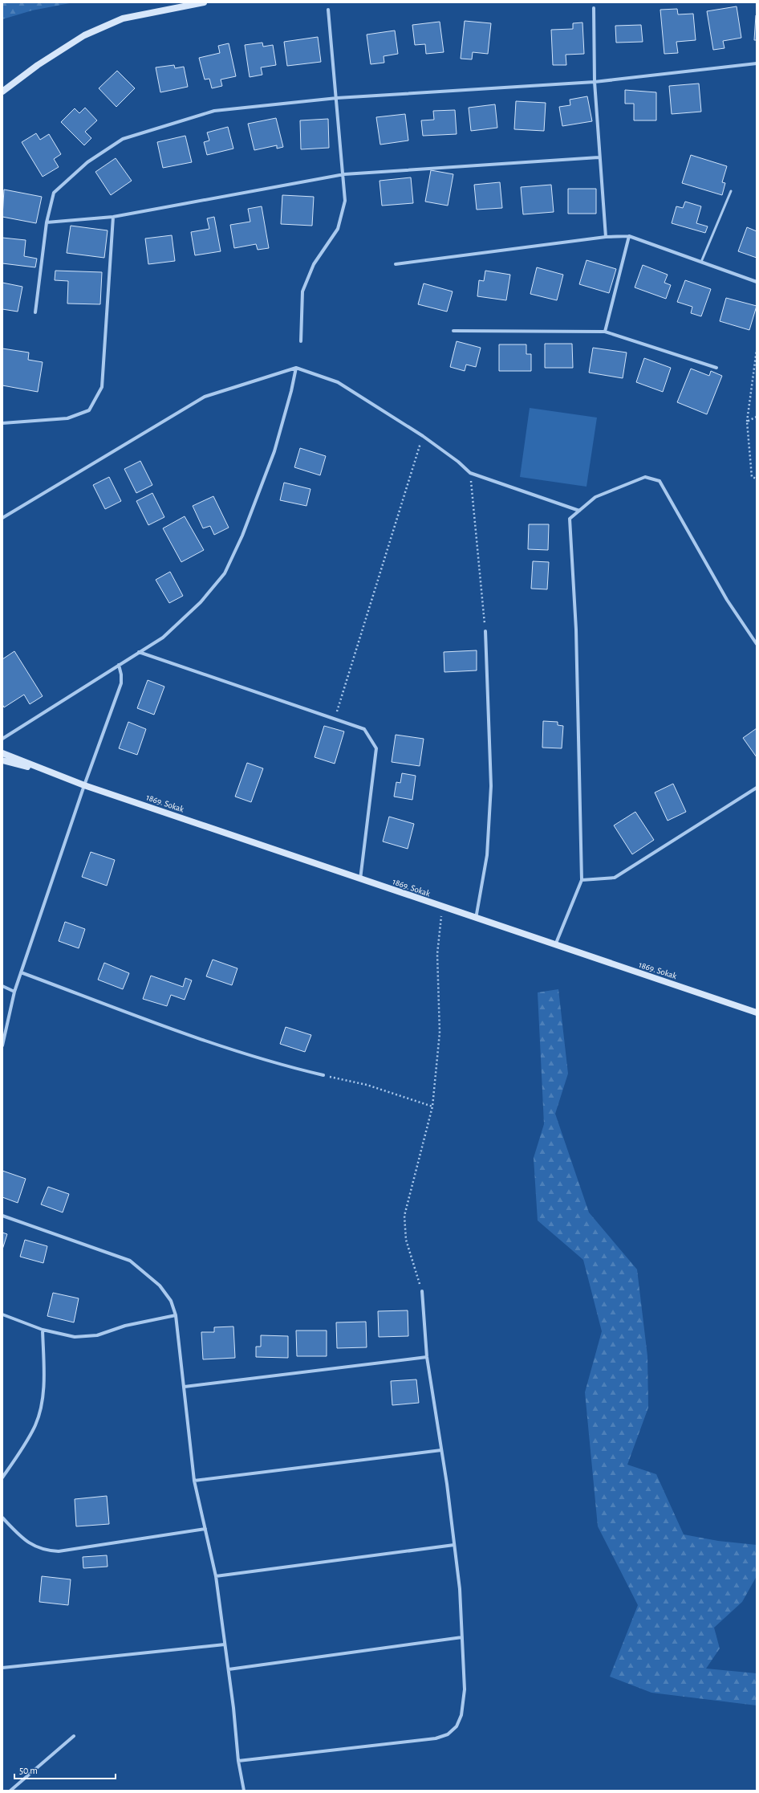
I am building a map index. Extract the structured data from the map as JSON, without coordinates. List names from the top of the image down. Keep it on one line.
{"streets":{"main road":["1869. Sokak"]},"scale_bar":"50 m"}
